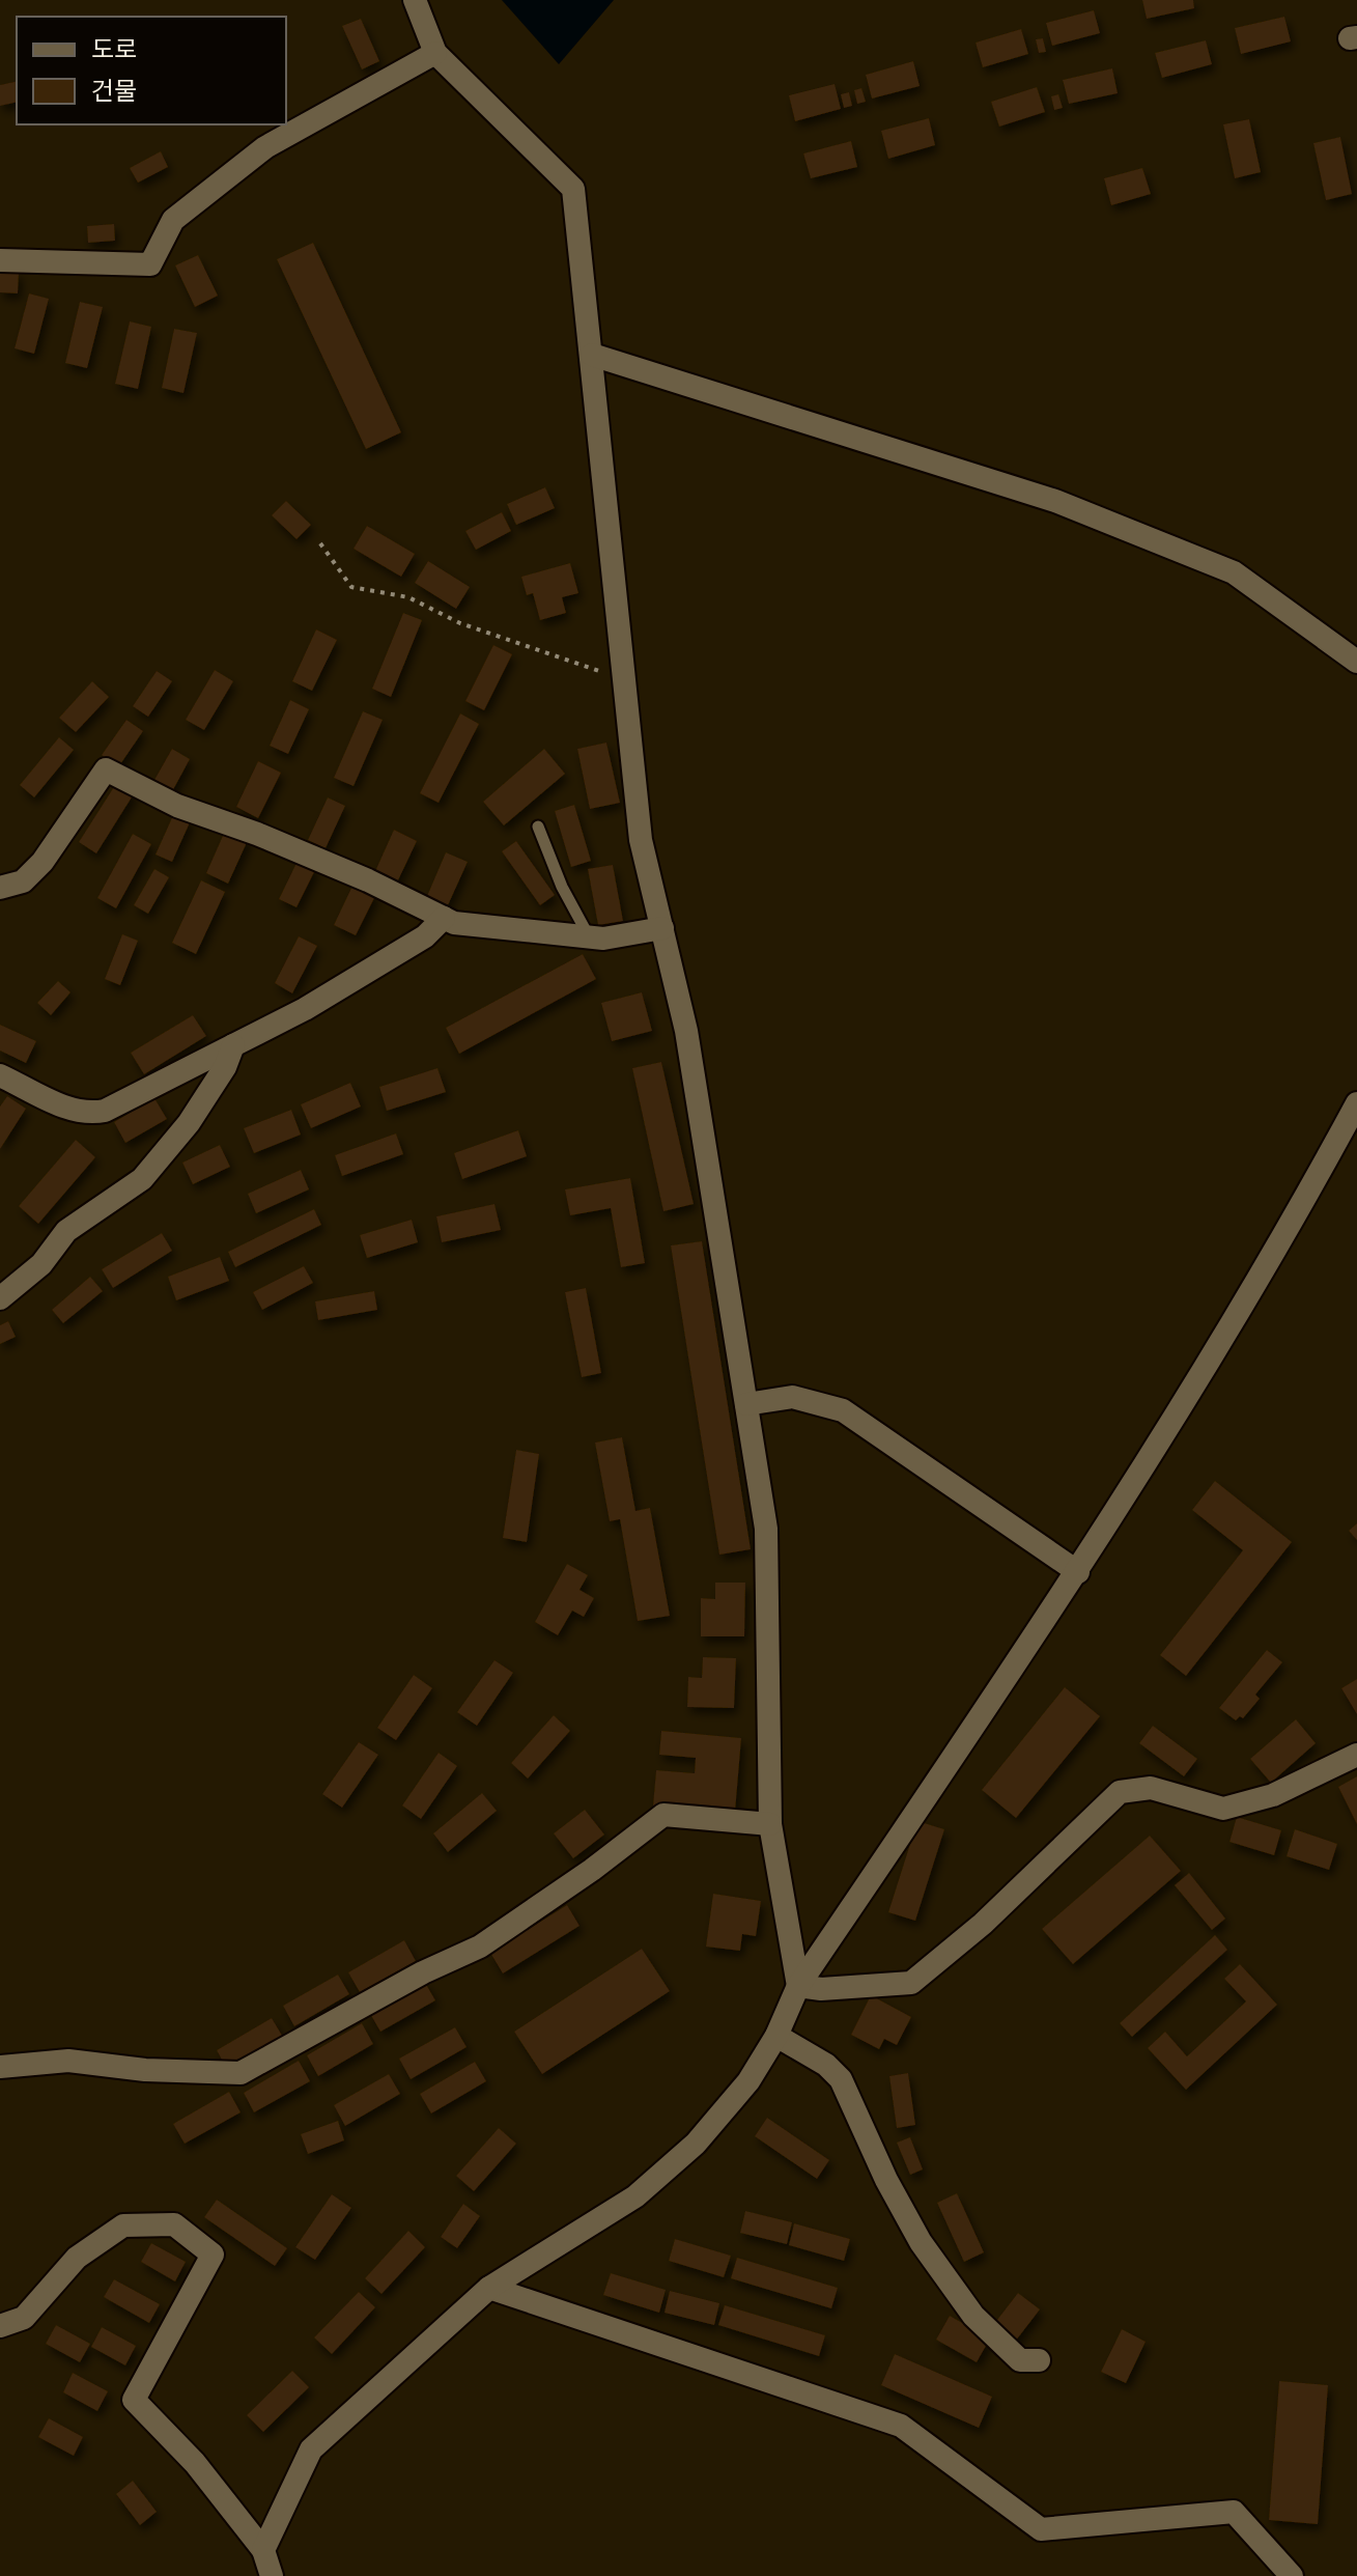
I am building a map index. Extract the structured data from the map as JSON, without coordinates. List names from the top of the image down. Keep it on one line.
{"legend":["도로","건물"]}
